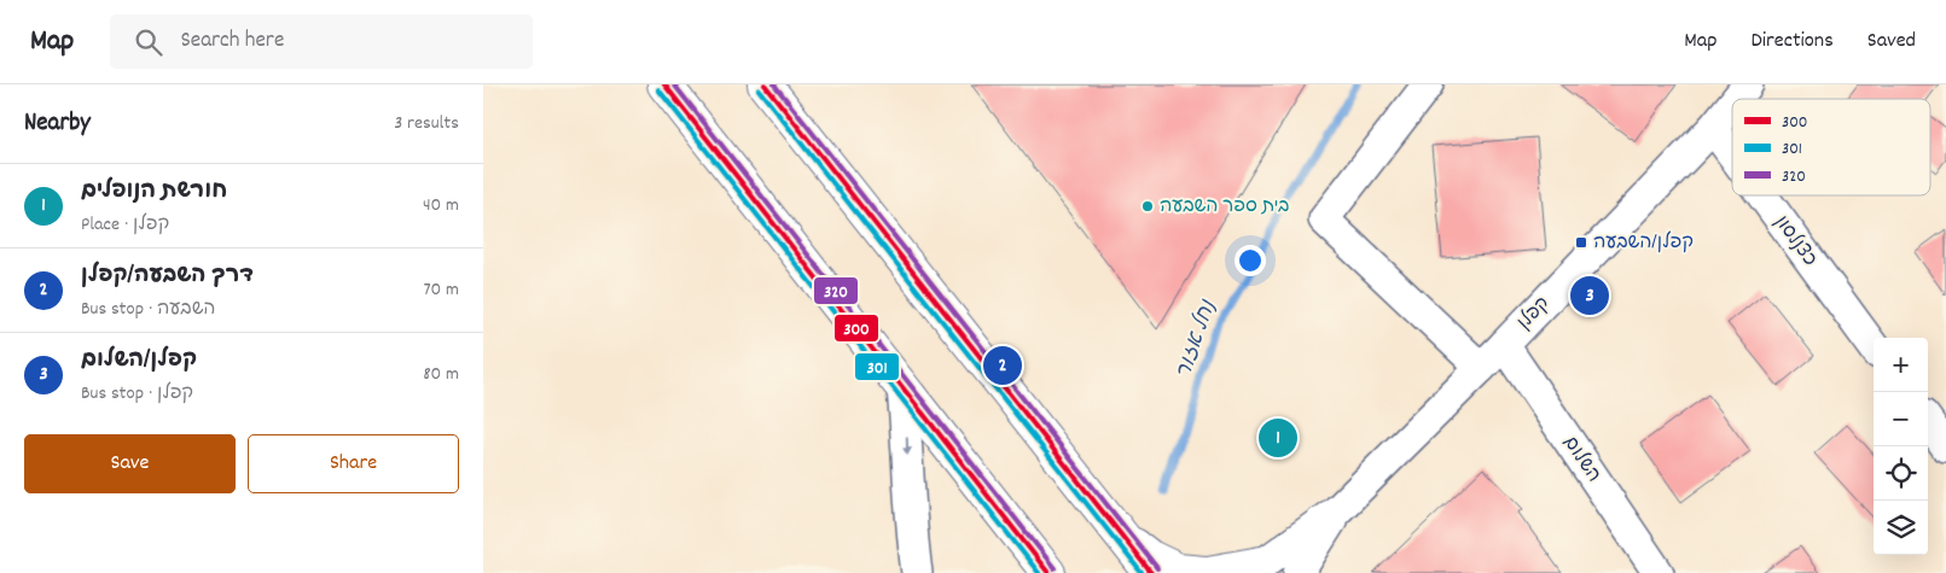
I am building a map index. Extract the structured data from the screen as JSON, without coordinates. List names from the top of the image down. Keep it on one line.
{"streets":{"street":["כצנלסון","קפלן","השלום"]},"crossings":[["כצנלסון","קפלן"],["קפלן","השלום"]],"water":["נחל אזור"],"places":{"other":["בית ספר השבעה"],"transit":["קפלן/השבעה"]},"lines":["transit line 300","transit line 320","transit line 301"],"legend":["300","301","320"],"page":{"header":"Map","search":"Search here","nav":["Map","Directions","Saved"],"heading":["Nearby","3 results"],"list":[{"mark":"1","name":"חורשת הנופלים","note":"Place · קפלן","value":"40 m"},{"mark":"2","name":"דרך השבעה/קפלן","note":"Bus stop · השבעה","value":"70 m"},{"mark":"3","name":"קפלן/השלום","note":"Bus stop · קפלן","value":"80 m"}],"pins":["3","2","1"],"map_buttons":["+","−"],"buttons":["Save","Share"]}}
